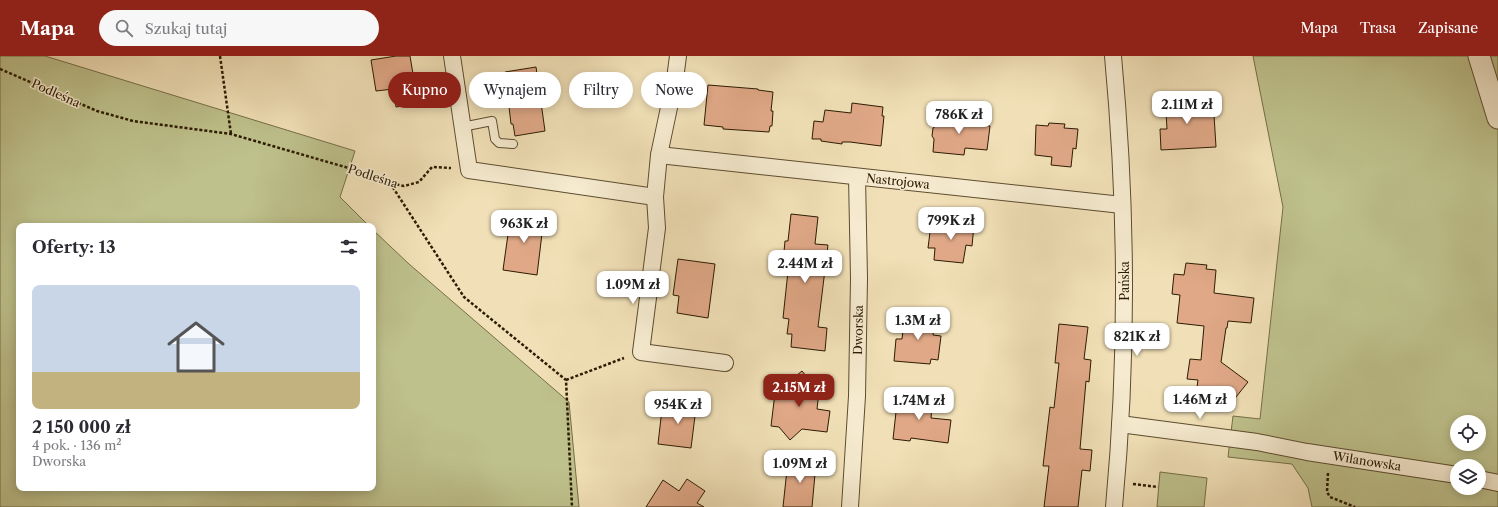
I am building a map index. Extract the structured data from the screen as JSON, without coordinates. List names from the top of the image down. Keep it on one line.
{"streets":{"street":["Nastrojowa","Pańska","Dworska","Wilanowska"],"path":["Podleśna"]},"crossings":[["Nastrojowa","Pańska"],["Nastrojowa","Dworska"],["Pańska","Wilanowska"]],"page":{"header":"Mapa","search":"Szukaj tutaj","nav":["Mapa","Trasa","Zapisane"],"chip":["Kupno","Wynajem","Filtry","Nowe"],"price":["2.11M zł","786K zł","799K zł","963K zł","2.44M zł","1.09M zł","1.3M zł","821K zł","2.15M zł","1.46M zł","1.74M zł","954K zł","1.09M zł"],"heading":"Oferty: 13","list":[{"name":"2 150 000 zł","note":"4 pok. · 136 m² · Dworska"}]}}
